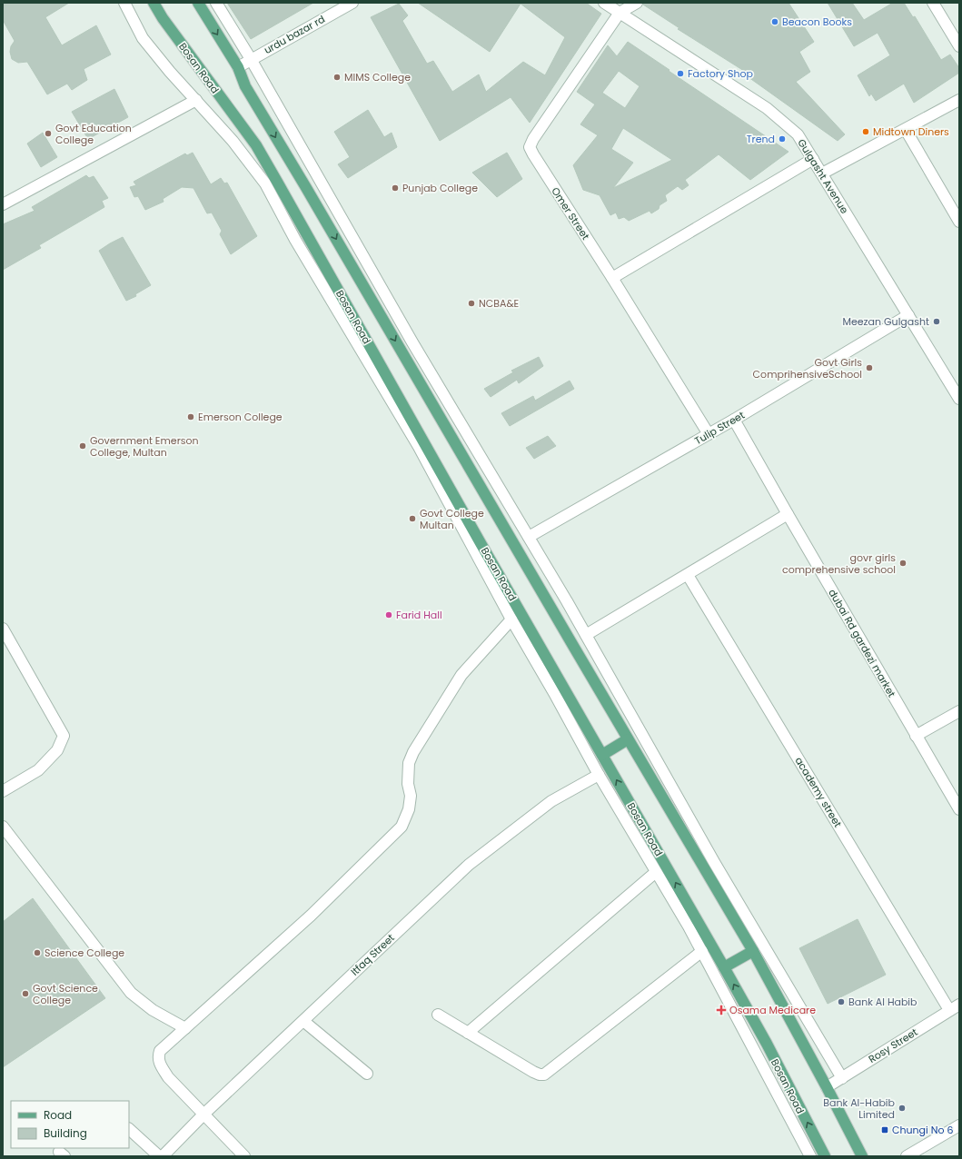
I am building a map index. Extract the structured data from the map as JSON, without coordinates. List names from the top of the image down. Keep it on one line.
{"streets":{"main road":["Bosan Road"],"street":["urdu bazar rd","Gulgasht Avenue","Omer Street","Tulip Street","dubai Rd gardezi market","academy street","Itfaq Street","Rosy Street"]},"crossings":[["Gulgasht Avenue","Omer Street"],["Gulgasht Avenue","Tulip Street"],["Omer Street","Tulip Street"],["Tulip Street","dubai Rd gardezi market"],["academy street","Rosy Street"]],"places":{"other":["Beacon Books","Factory Shop","MIMS College","Midtown Diners","Govt Education College","Trend","Punjab College","NCBA&E","Meezan Gulgasht","Govt Girls ComprihensiveSchool","Emerson College","Government Emerson College, Multan","Govt College Multan","govr girls comprehensive school","Farid Hall","Science College","Govt Science College","Bank Al Habib","Bank Al-Habib Limited"],"health":["Osama Medicare"],"transit":["Chungi No 6"]},"legend":["Road","Building"]}
